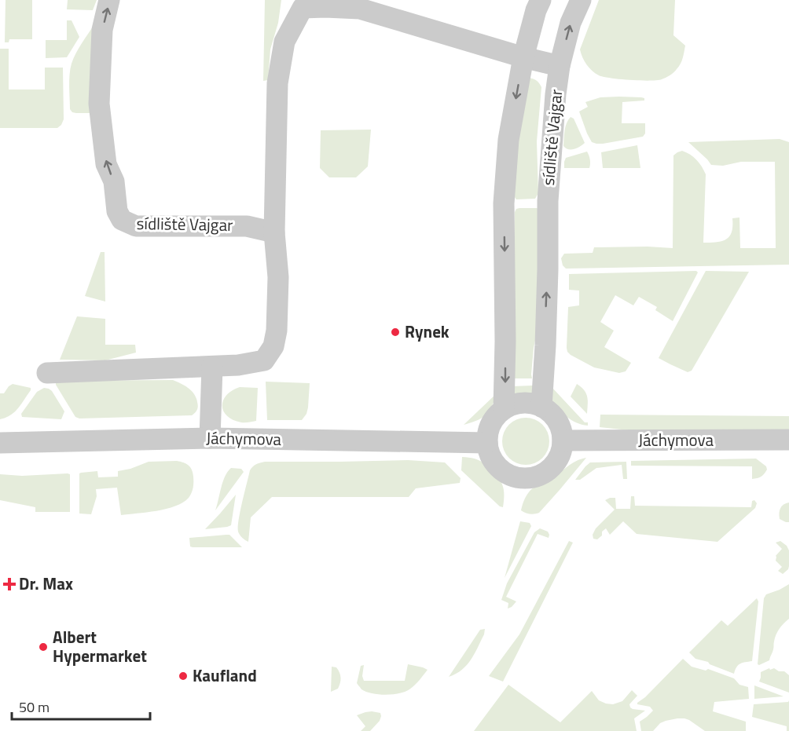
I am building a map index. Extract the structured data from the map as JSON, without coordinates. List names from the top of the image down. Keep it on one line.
{"streets":{"street":["sídliště Vajgar","Jáchymova"]},"crossings":[["sídliště Vajgar","Jáchymova"]],"places":{"other":["Rynek","Albert Hypermarket","Kaufland"],"health":["Dr. Max"]},"scale_bar":"50 m"}
